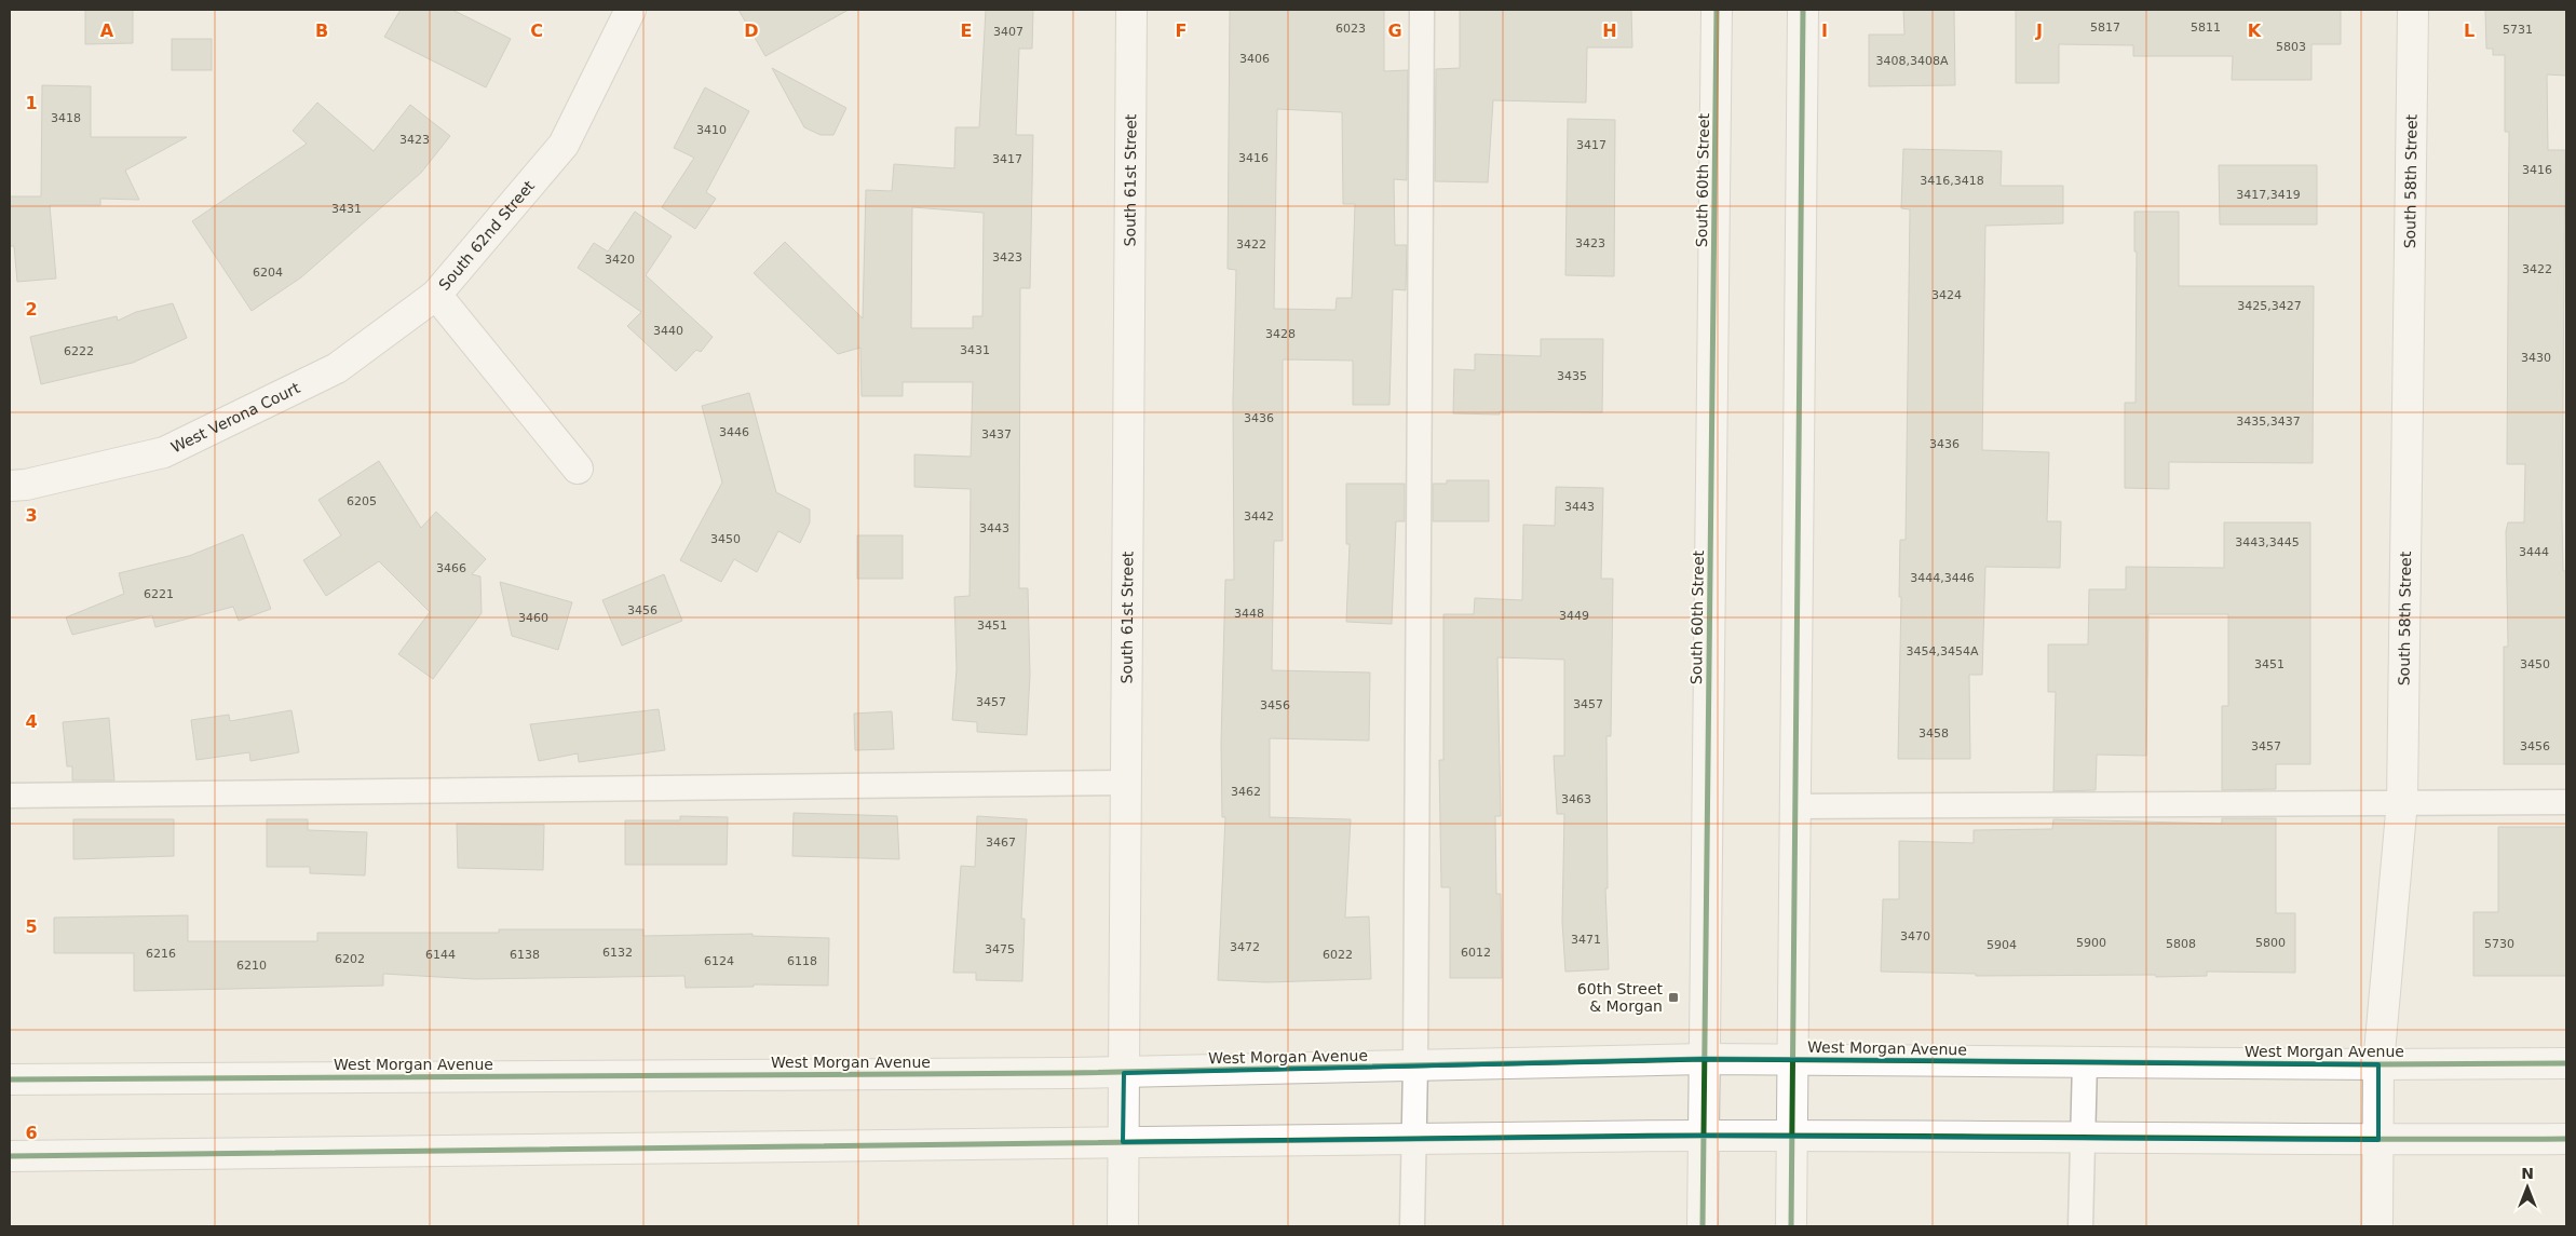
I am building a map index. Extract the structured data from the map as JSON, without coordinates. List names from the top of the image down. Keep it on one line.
{"streets":{"street":["South 60th Street","South 61st Street","South 58th Street","South 62nd Street","West Verona Court","West Morgan Avenue"]},"crossings":[["South 60th Street","West Morgan Avenue"],["South 61st Street","West Morgan Avenue"],["South 58th Street","West Morgan Avenue"],["South 62nd Street","West Verona Court"]],"places":{"transit":["60th Street & Morgan"]},"house_numbers":["5817","5811","6023","5731","3407","5803","3406","3408,3408A","3418","3410","3423","3417","3416","3417","3416","3416,3418","3417,3419","3431","3423","3422","3423","3420","3422","6204","3424","3425,3427","3440","3428","3431","6222","3430","3435","3436","3435,3437","3446","3437","3436","6205","3443","3442","3443","3450","3443,3445","3444","3466","3444,3446","6221","3456","3448","3449","3460","3451","3454,3454A","3451","3450","3457","3457","3456","3458","3457","3456","3462","3463","3467","3470","3471","5900","5800","5808","5730","5904","3472","3475","6132","6012","6216","6144","6138","6022","6202","6124","6118","6210"],"north":"top","grid":{"columns":["A","B","C","D","E","F","G","H","I","J","K","L"],"rows":["1","2","3","4","5","6"]}}
